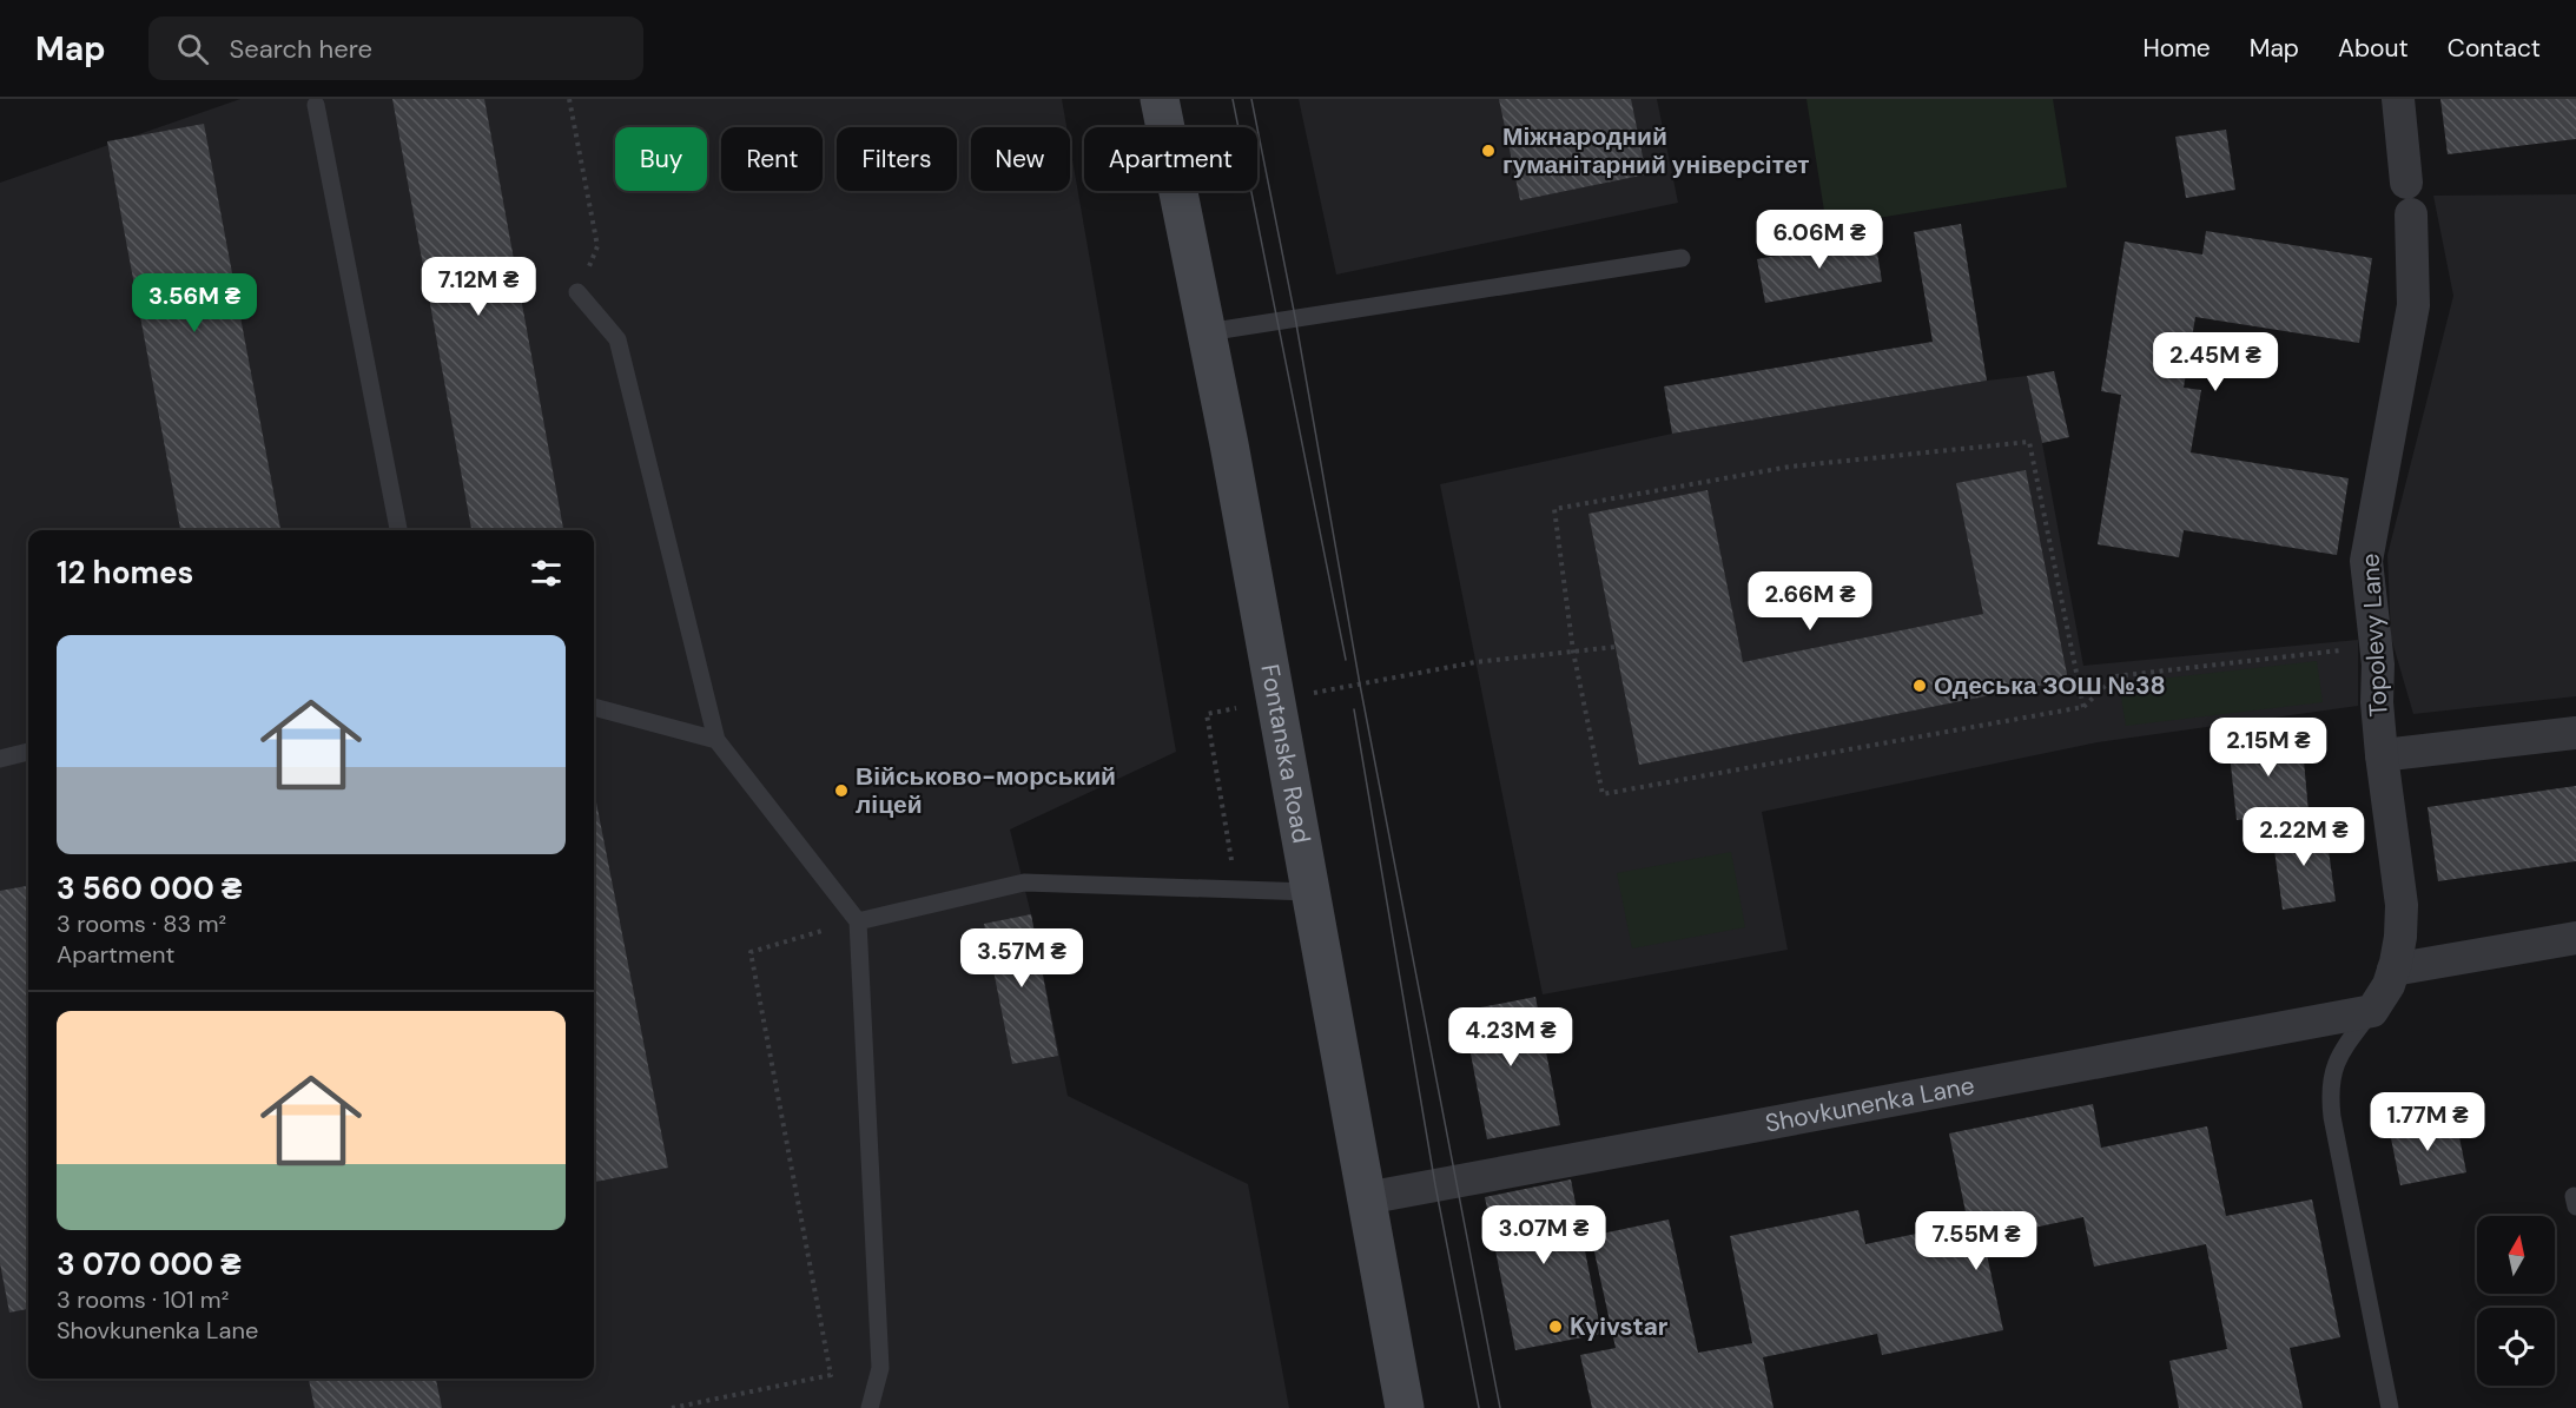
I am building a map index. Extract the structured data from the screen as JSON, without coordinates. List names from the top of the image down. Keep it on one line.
{"streets":{"main road":["Fontanska Road"],"street":["Topolevy Lane","Shovkunenka Lane"]},"crossings":[["Topolevy Lane","Shovkunenka Lane"],["Fontanska Road","Shovkunenka Lane"]],"places":["Міжнародний гуманітарний універсітет","Одеська ЗОШ №38","Військово-морський ліцей","Kyivstar"],"north":"top","page":{"header":"Map","search":"Search here","nav":["Home","Map","About","Contact"],"chip":["Buy","Rent","Filters","New","Apartment"],"price":["6.06M ₴","7.12M ₴","3.56M ₴","2.45M ₴","2.66M ₴","2.15M ₴","2.22M ₴","3.57M ₴","4.23M ₴","1.77M ₴","3.07M ₴","7.55M ₴"],"heading":"12 homes","list":[{"name":"3 560 000 ₴","note":"3 rooms · 83 m² · Apartment"},{"name":"3 070 000 ₴","note":"3 rooms · 101 m² · Shovkunenka Lane"}]}}
